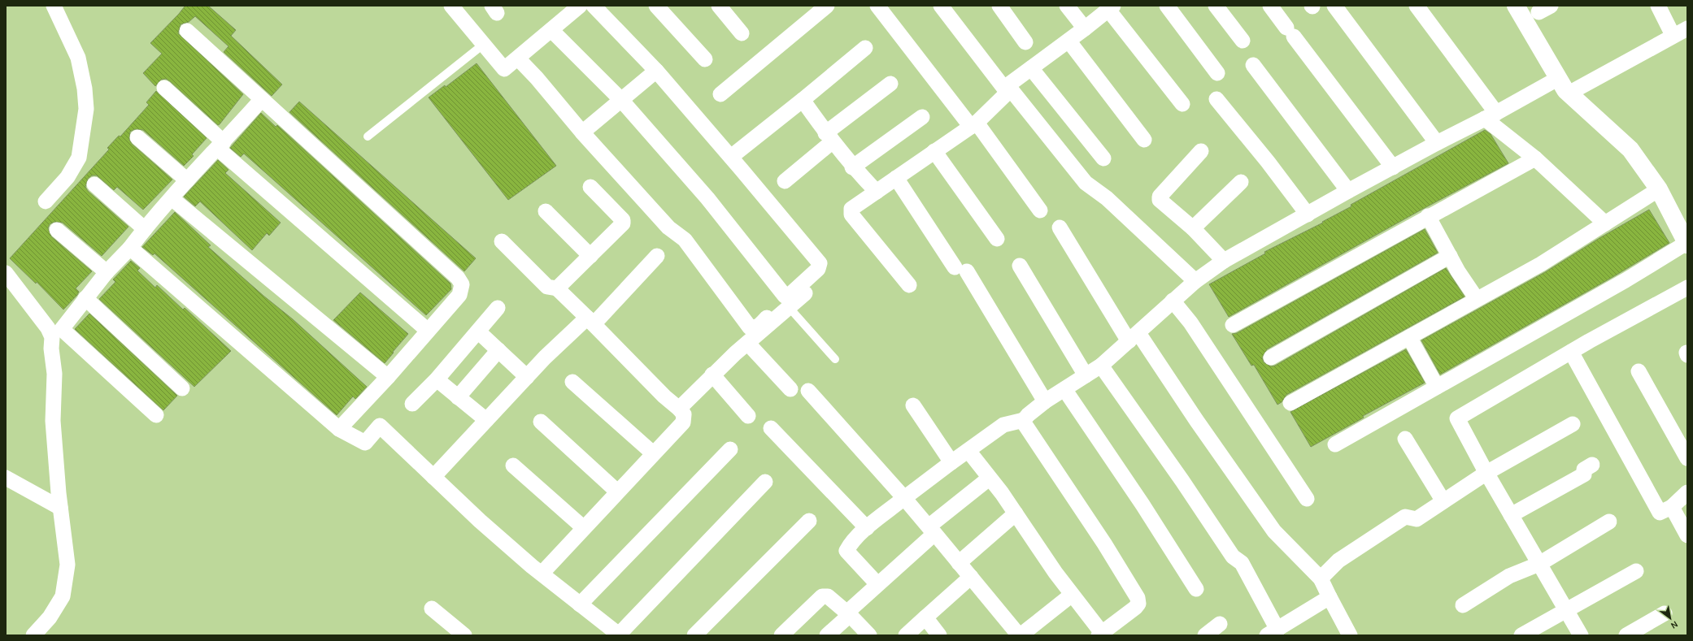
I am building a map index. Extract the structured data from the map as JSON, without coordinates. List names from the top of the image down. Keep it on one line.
{"north":"bottom right"}
